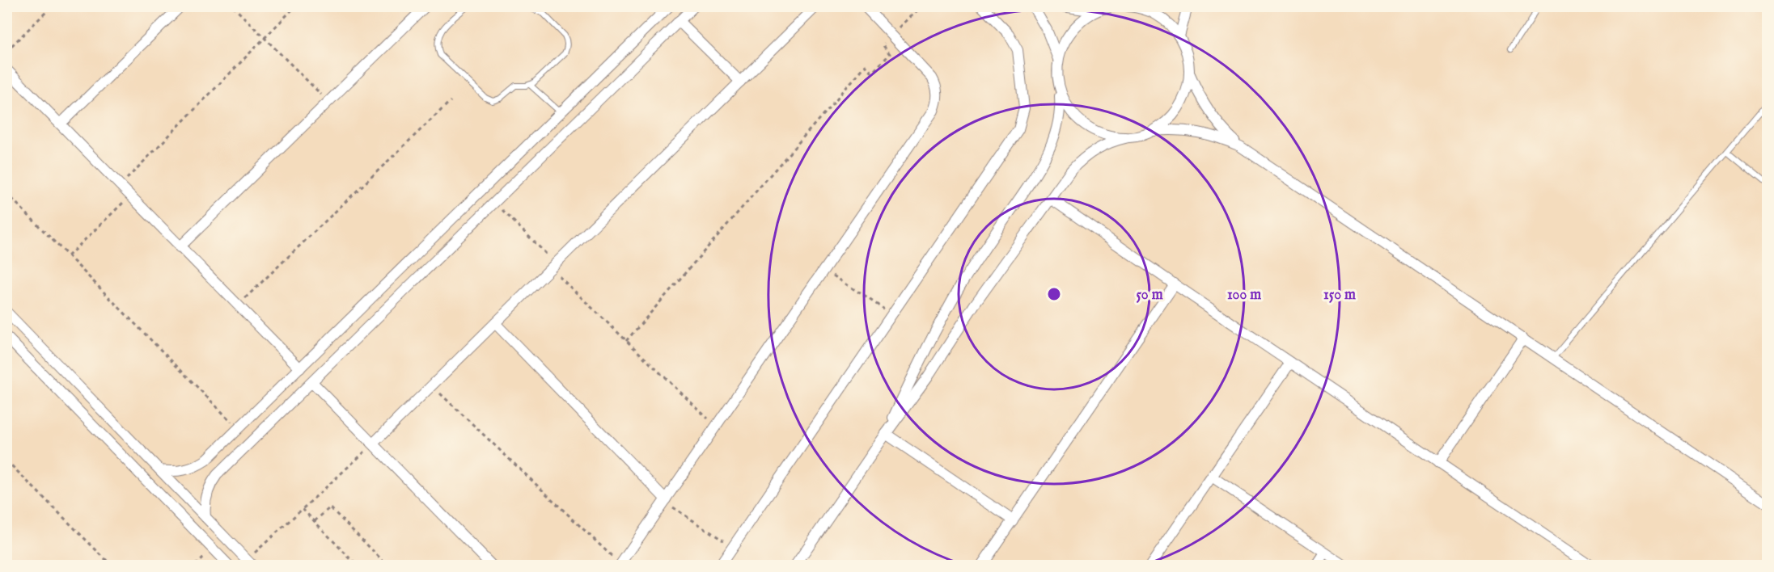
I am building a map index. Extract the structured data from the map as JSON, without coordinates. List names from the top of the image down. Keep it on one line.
{"rings":["50 m","100 m","150 m"]}
